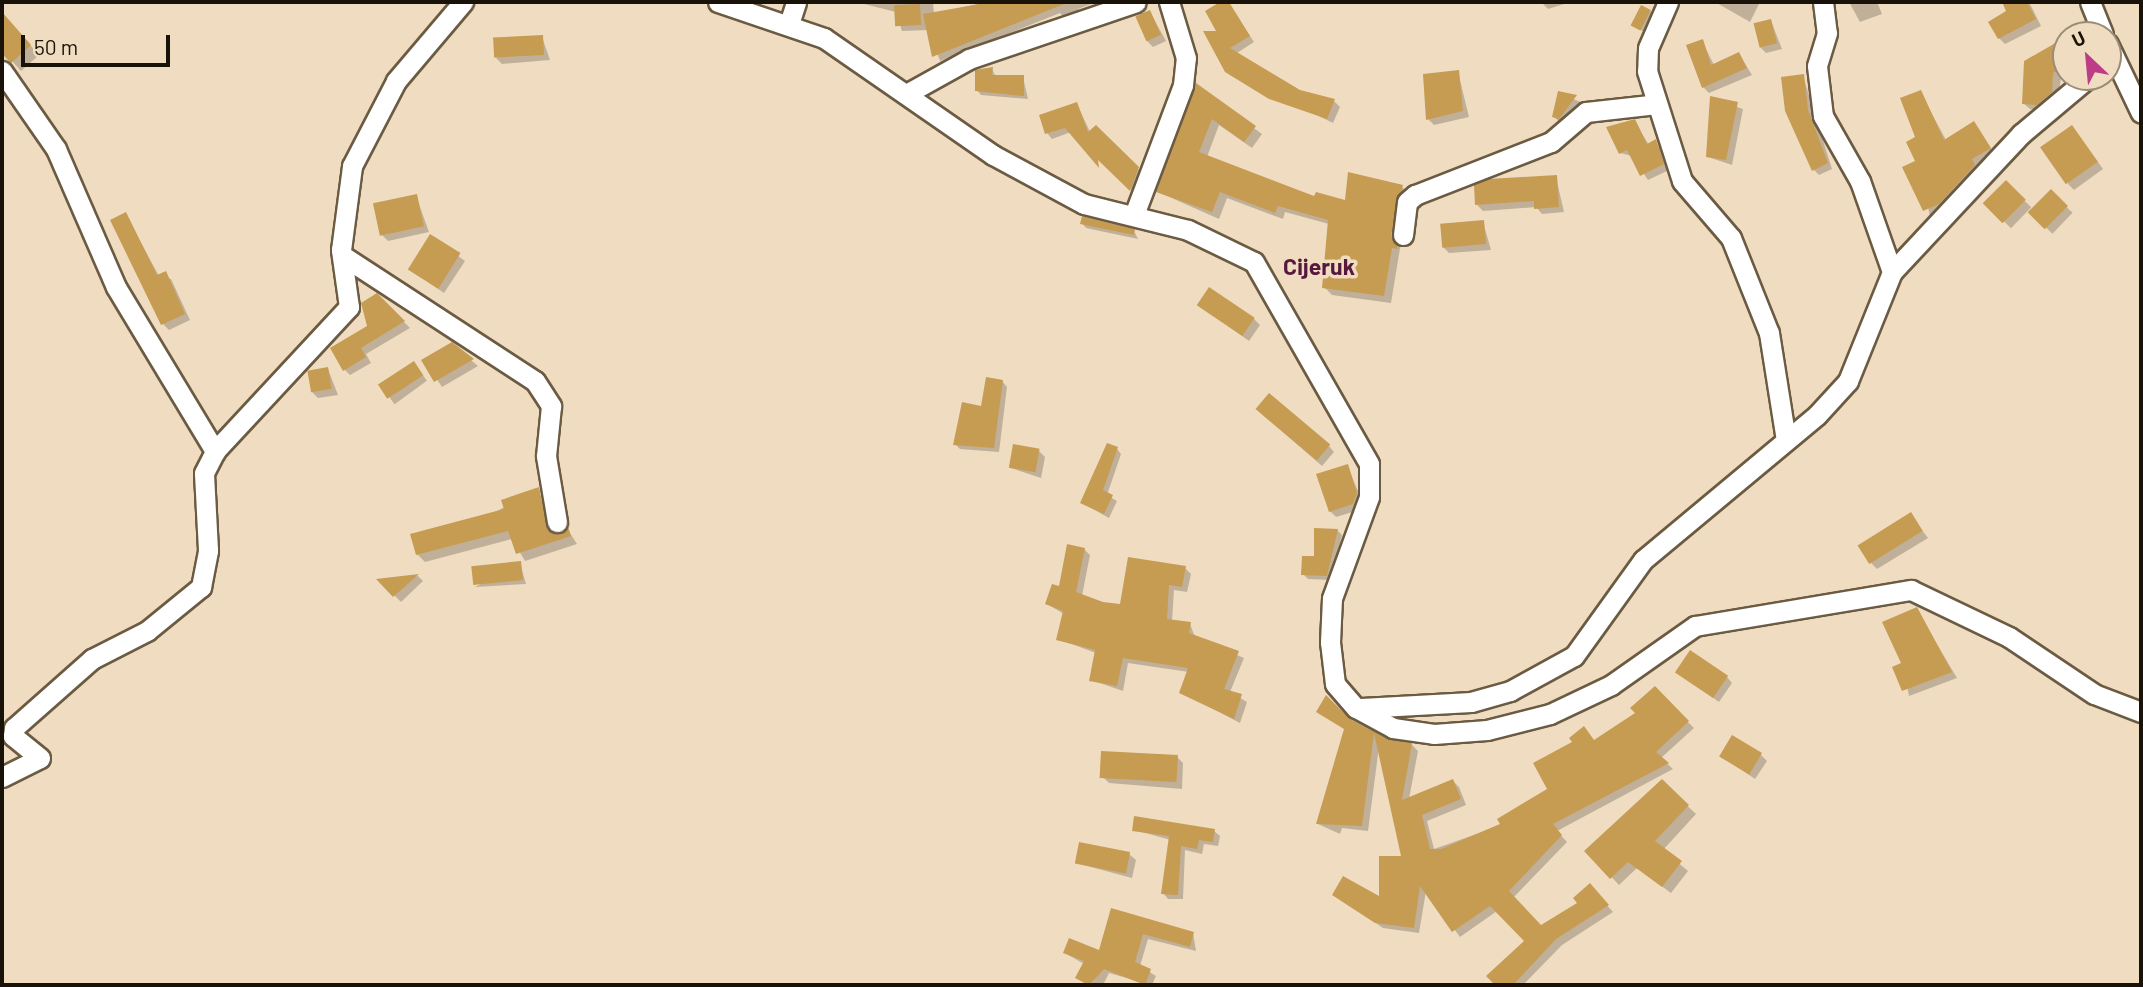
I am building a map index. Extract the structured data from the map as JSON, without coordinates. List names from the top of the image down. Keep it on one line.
{"districts":["Cijeruk"],"scale_bar":"50 m","north":"top left"}
